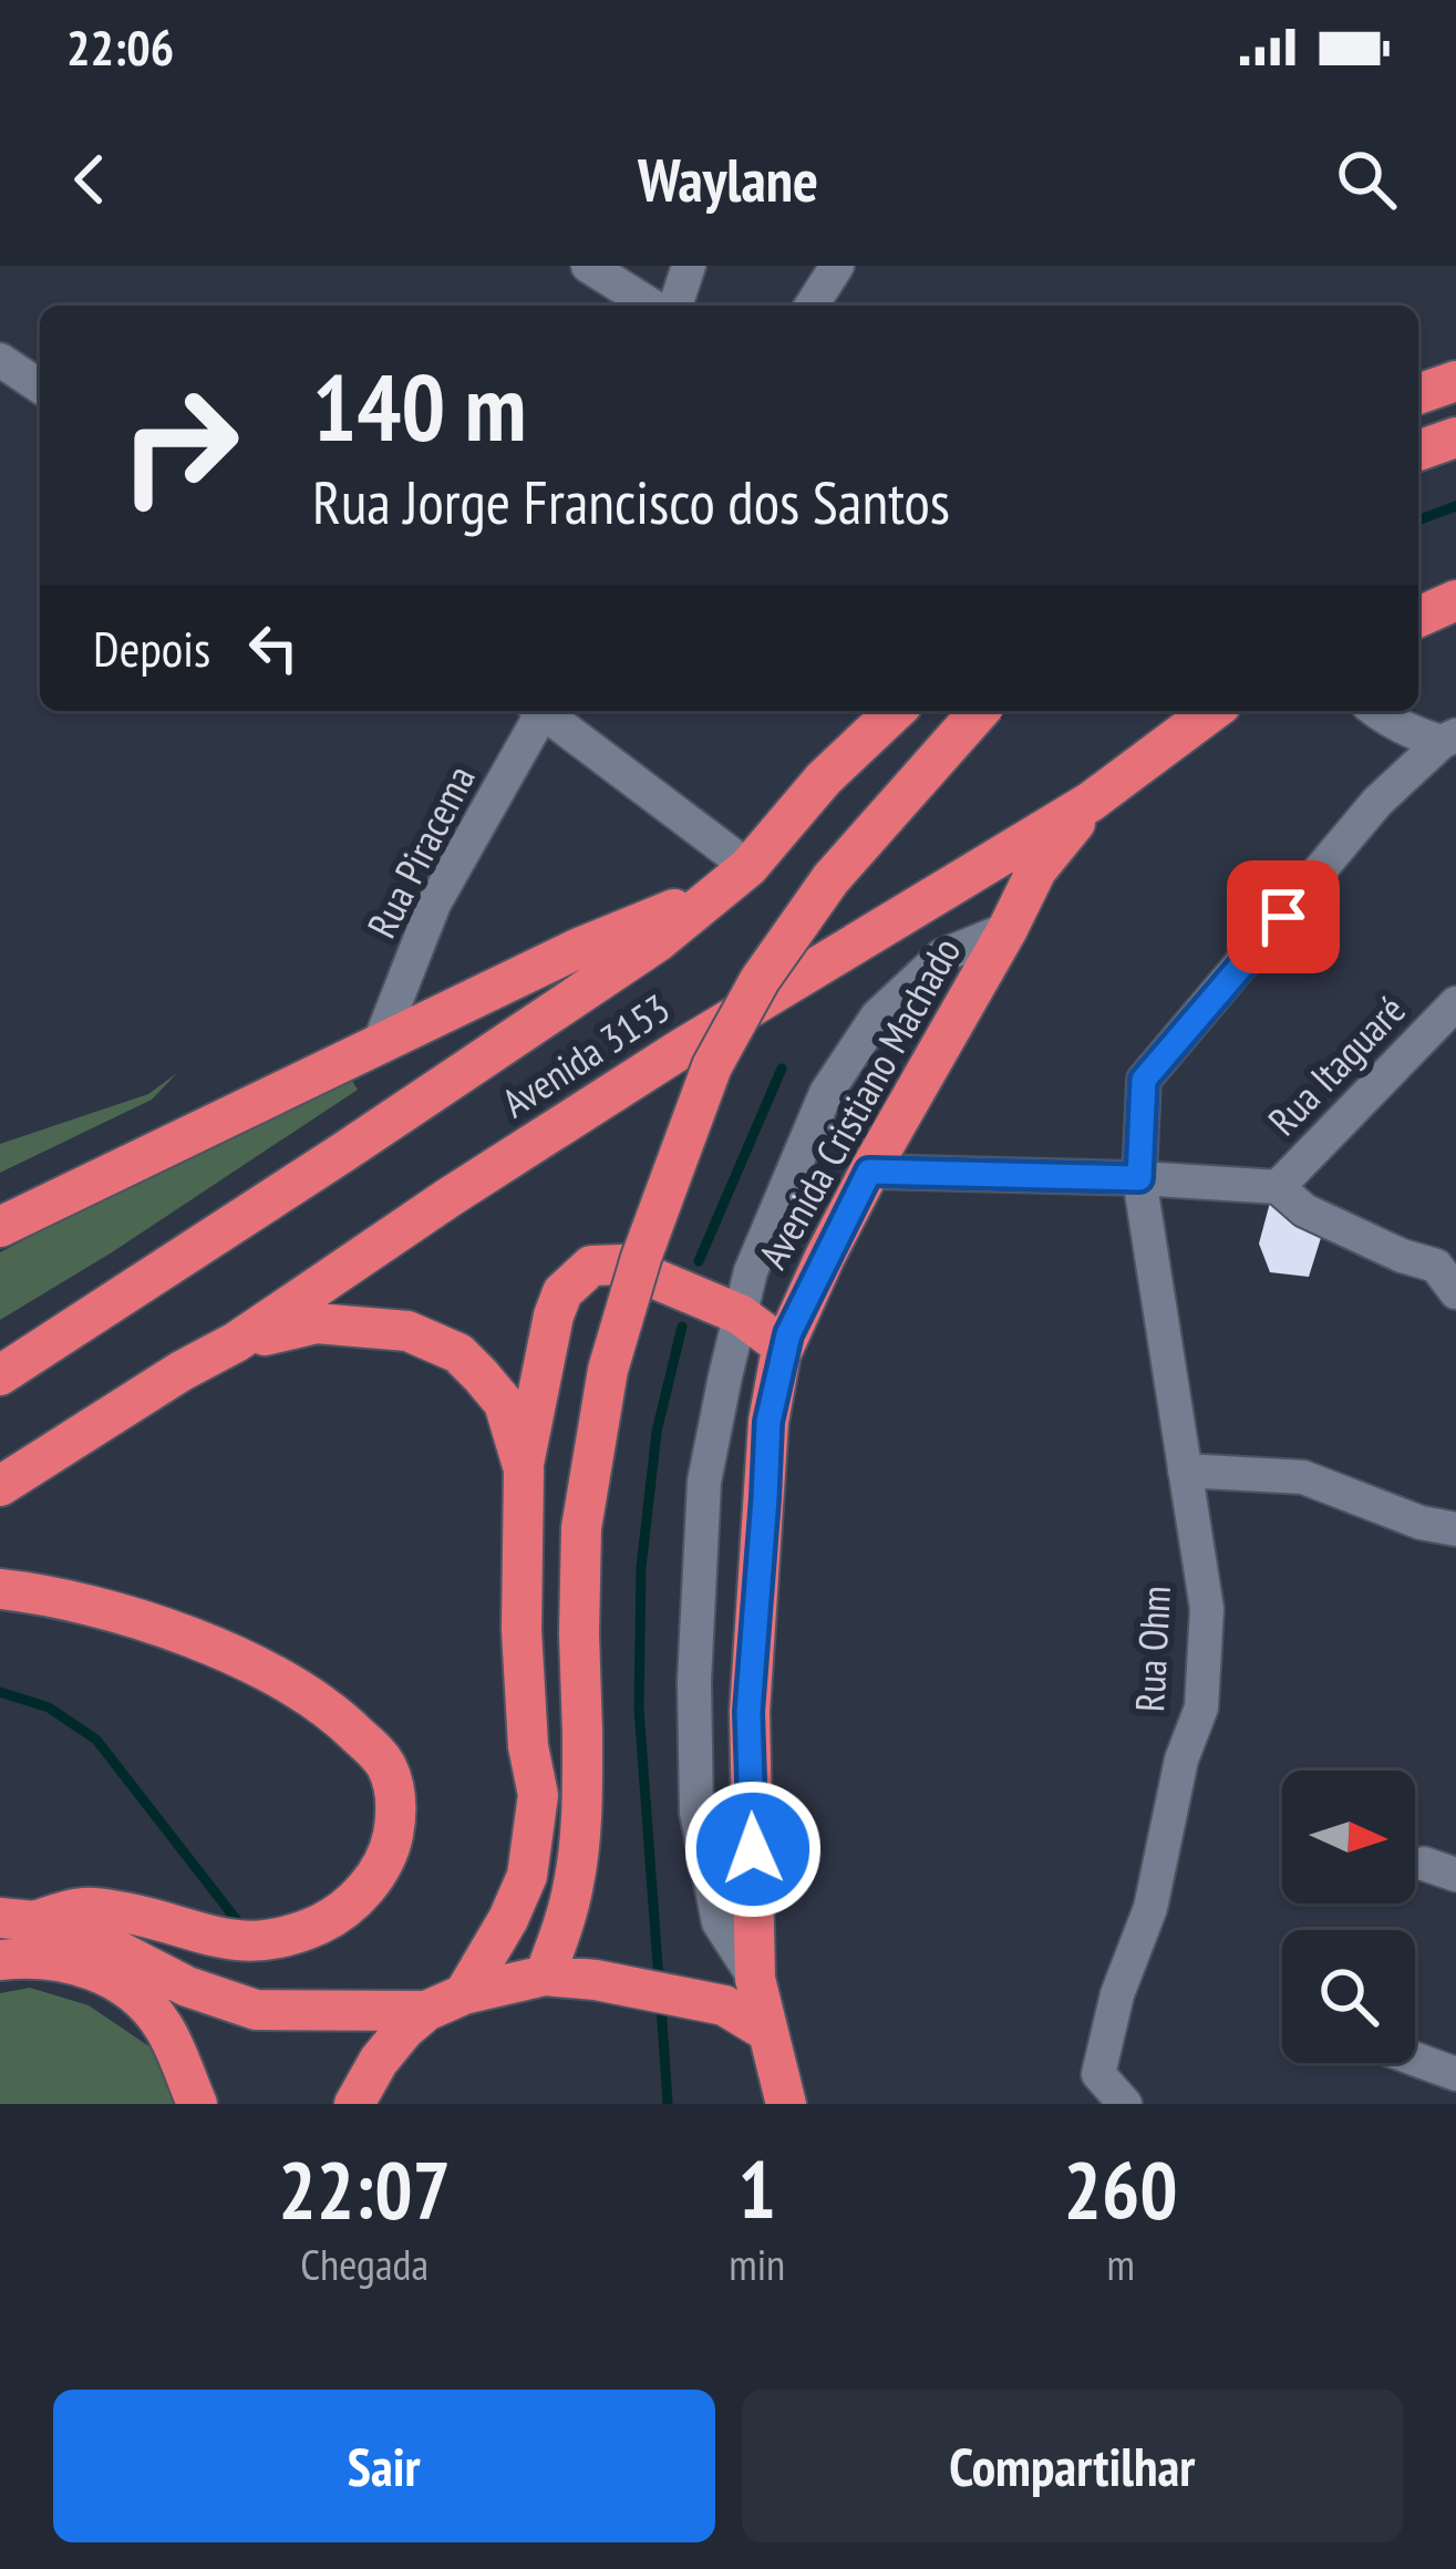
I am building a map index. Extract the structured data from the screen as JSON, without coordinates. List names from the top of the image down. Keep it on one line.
{"streets":{"highway":["Avenida 3153","Avenida Cristiano Machado"],"street":["Rua Piracema","Rua Itaguaré","Rua Ohm"]},"crossings":[["Avenida 3153","Avenida Cristiano Machado"]],"north":"right","page":{"status":"22:06","header":"Waylane","turn":["140 m","Rua Jorge Francisco dos Santos"],"then":"Depois","eta":["22:07","Chegada","1","min","260","m"],"buttons":["Sair","Compartilhar"]}}
